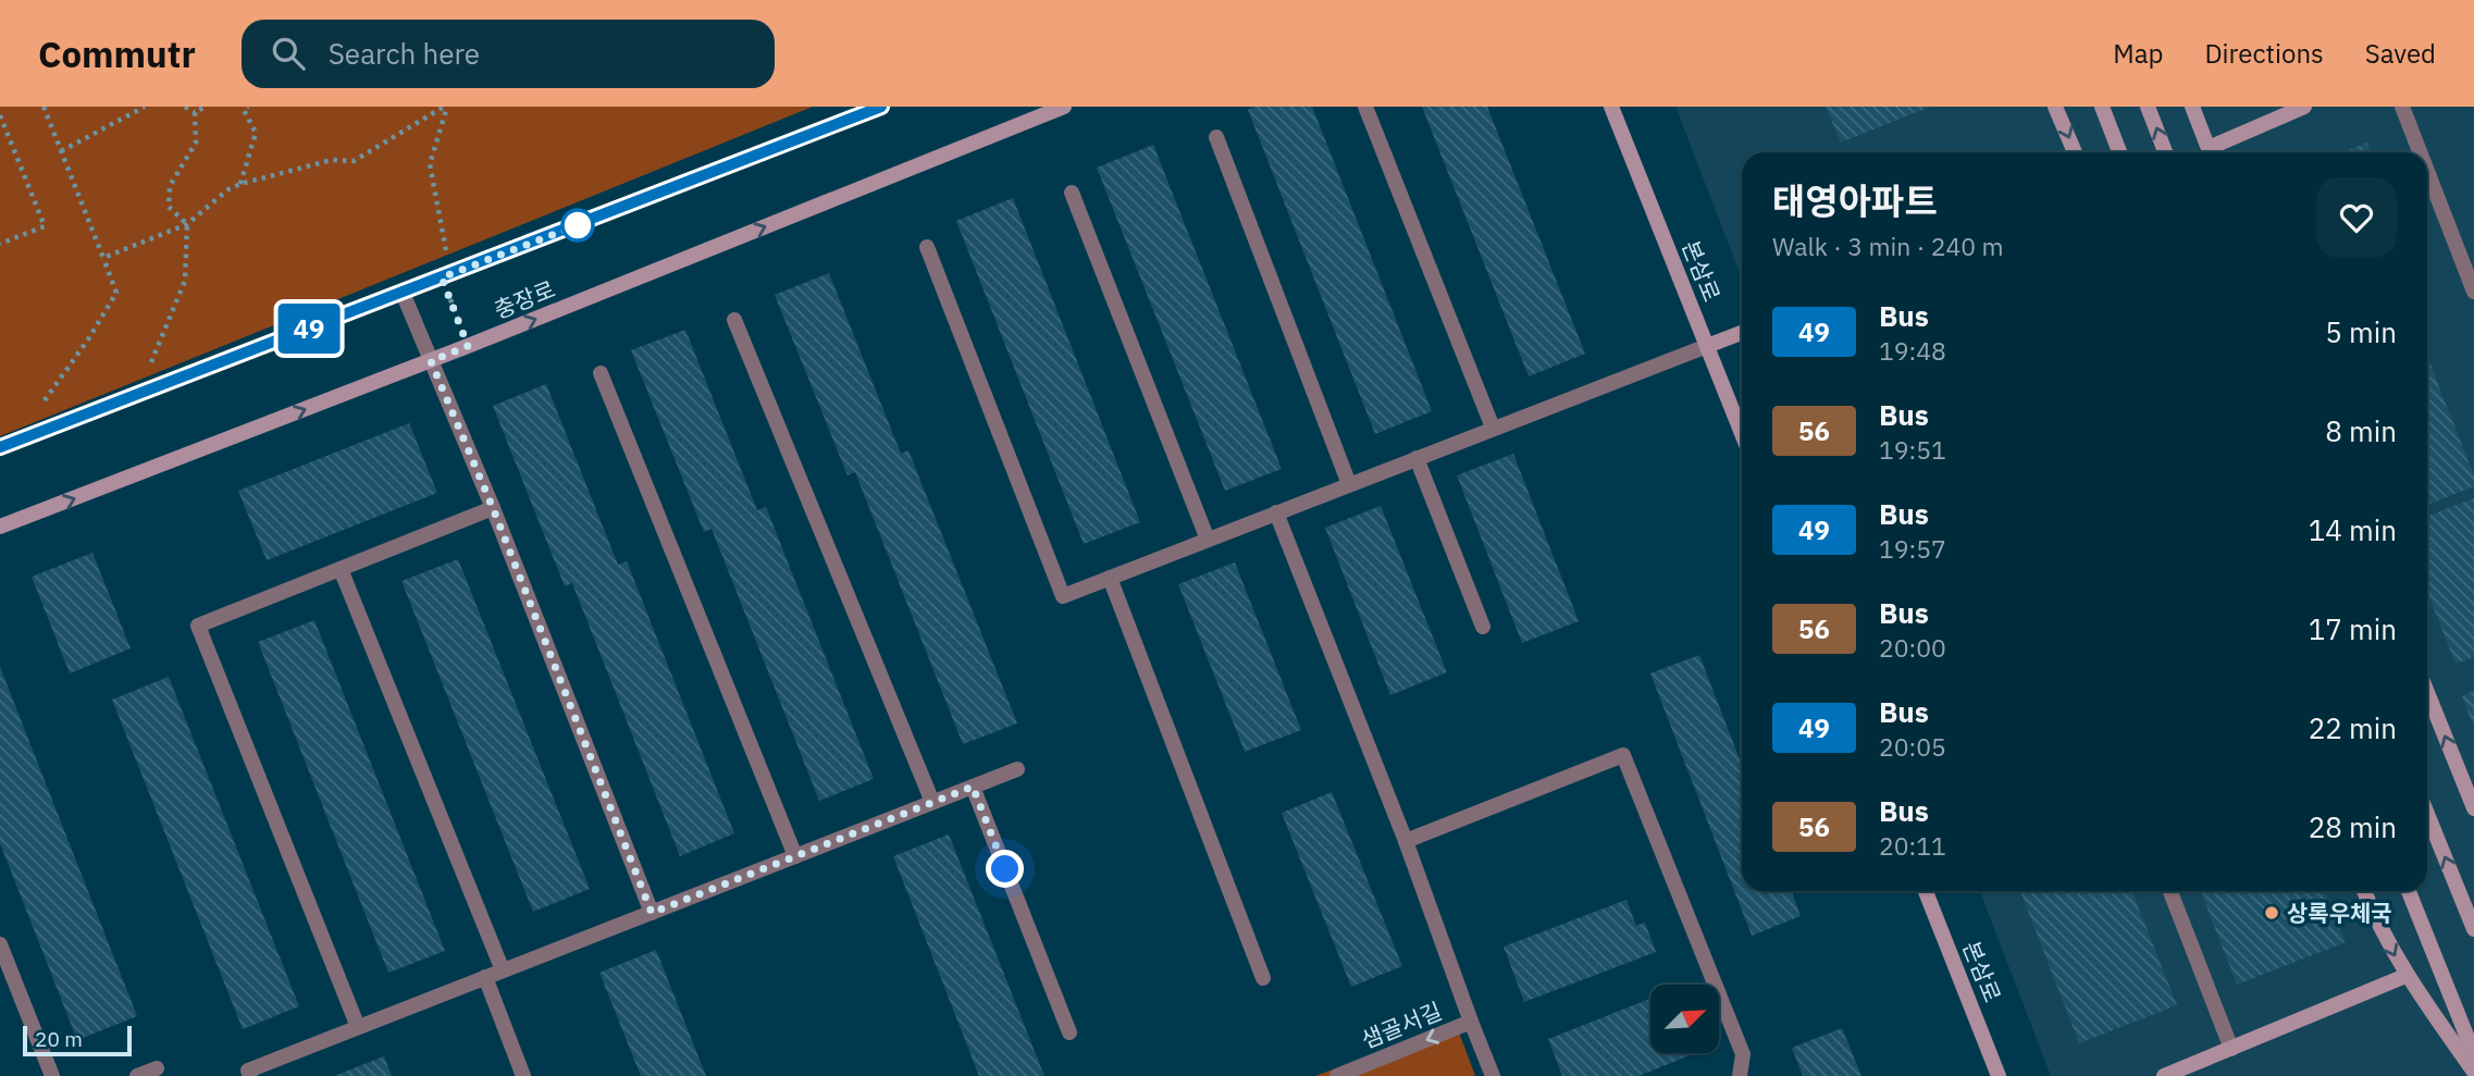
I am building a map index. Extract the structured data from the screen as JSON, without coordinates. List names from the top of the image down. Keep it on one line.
{"streets":{"street":["본삼로","충장로","샘골서길"]},"one_way":["샘골서길"],"places":["상록우체국"],"lines":["bus line 49"],"scale_bar":"20 m","north":"top right","page":{"header":"Commutr","search":"Search here","nav":["Map","Directions","Saved"],"on_map":"49","heading":["태영아파트","Walk · 3 min · 240 m"],"list":[{"mark":"49","name":"Bus","note":"19:48","value":"5 min"},{"mark":"56","name":"Bus","note":"19:51","value":"8 min"},{"mark":"49","name":"Bus","note":"19:57","value":"14 min"},{"mark":"56","name":"Bus","note":"20:00","value":"17 min"},{"mark":"49","name":"Bus","note":"20:05","value":"22 min"},{"mark":"56","name":"Bus","note":"20:11","value":"28 min"}],"scale":"20 m"}}
